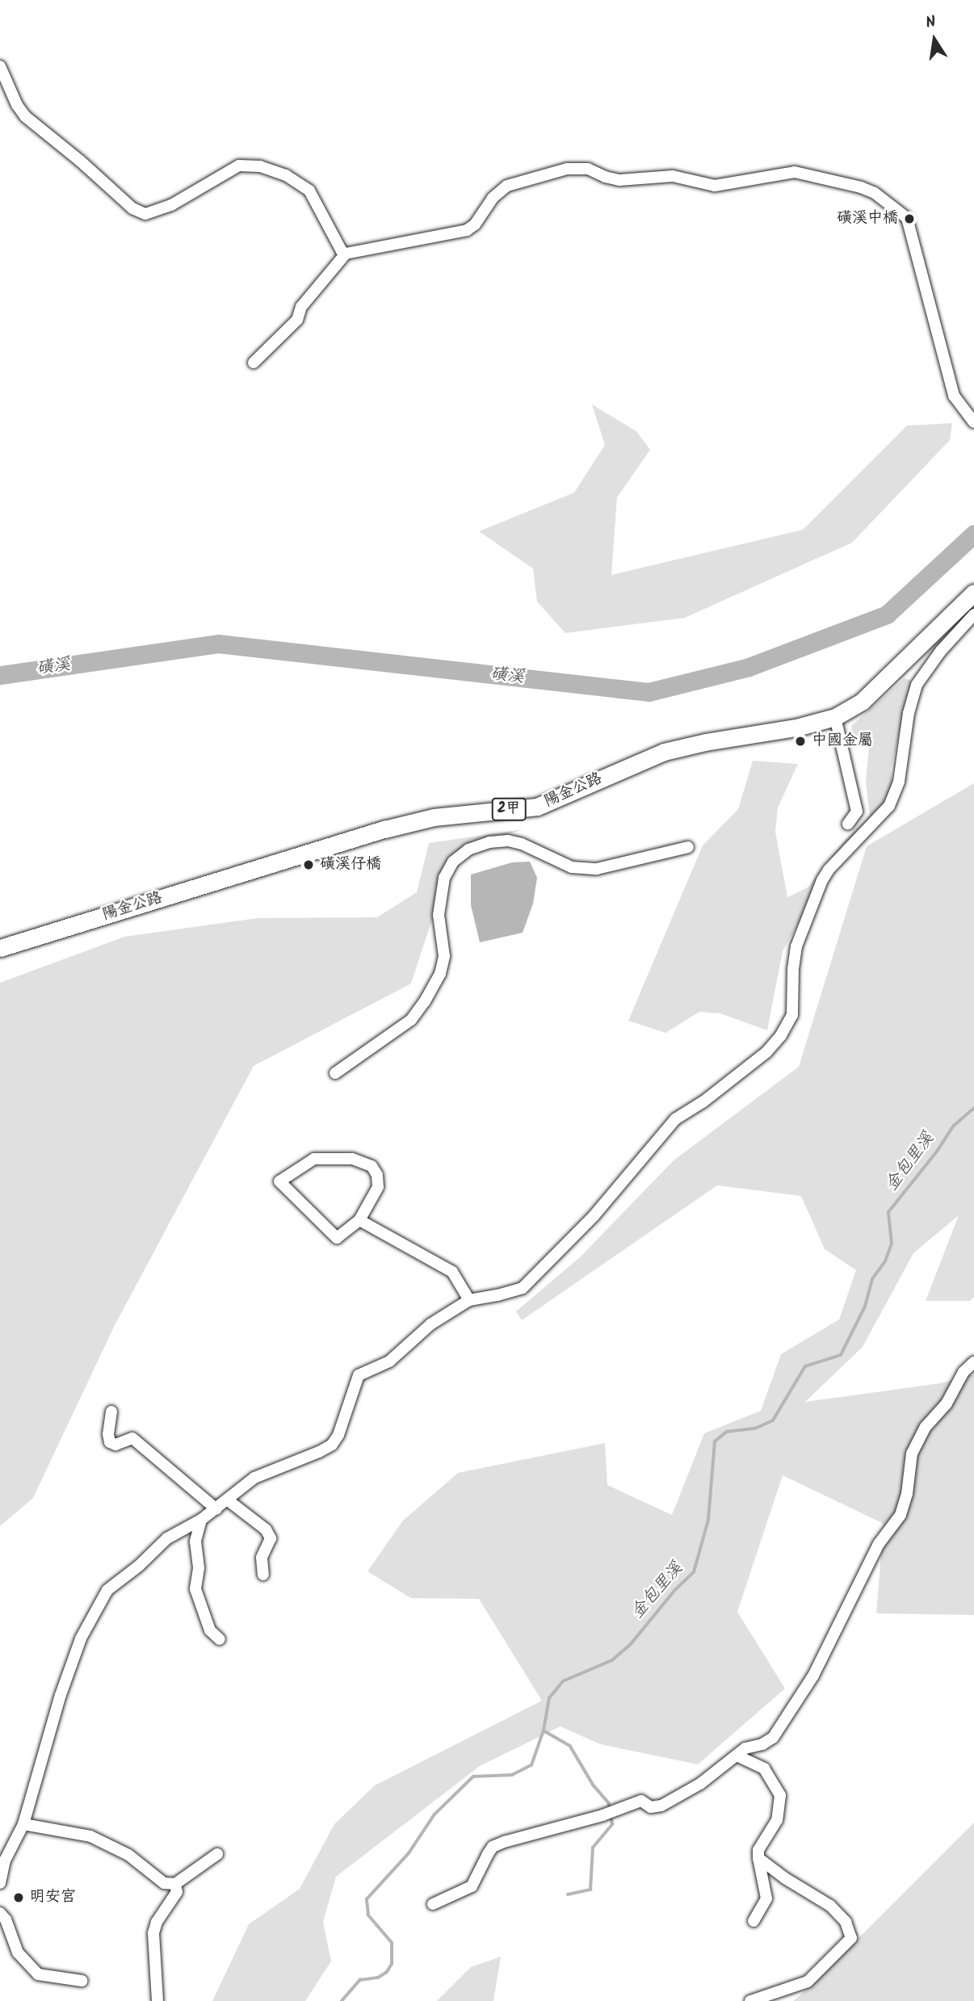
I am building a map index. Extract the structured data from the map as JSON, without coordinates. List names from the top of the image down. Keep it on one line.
{"streets":{"main road":["陽金公路","2甲"]},"water":["磺溪","金包里溪"],"places":["磺溪中橋","中國金屬","磺溪仔橋","明安宮"],"north":"top"}
